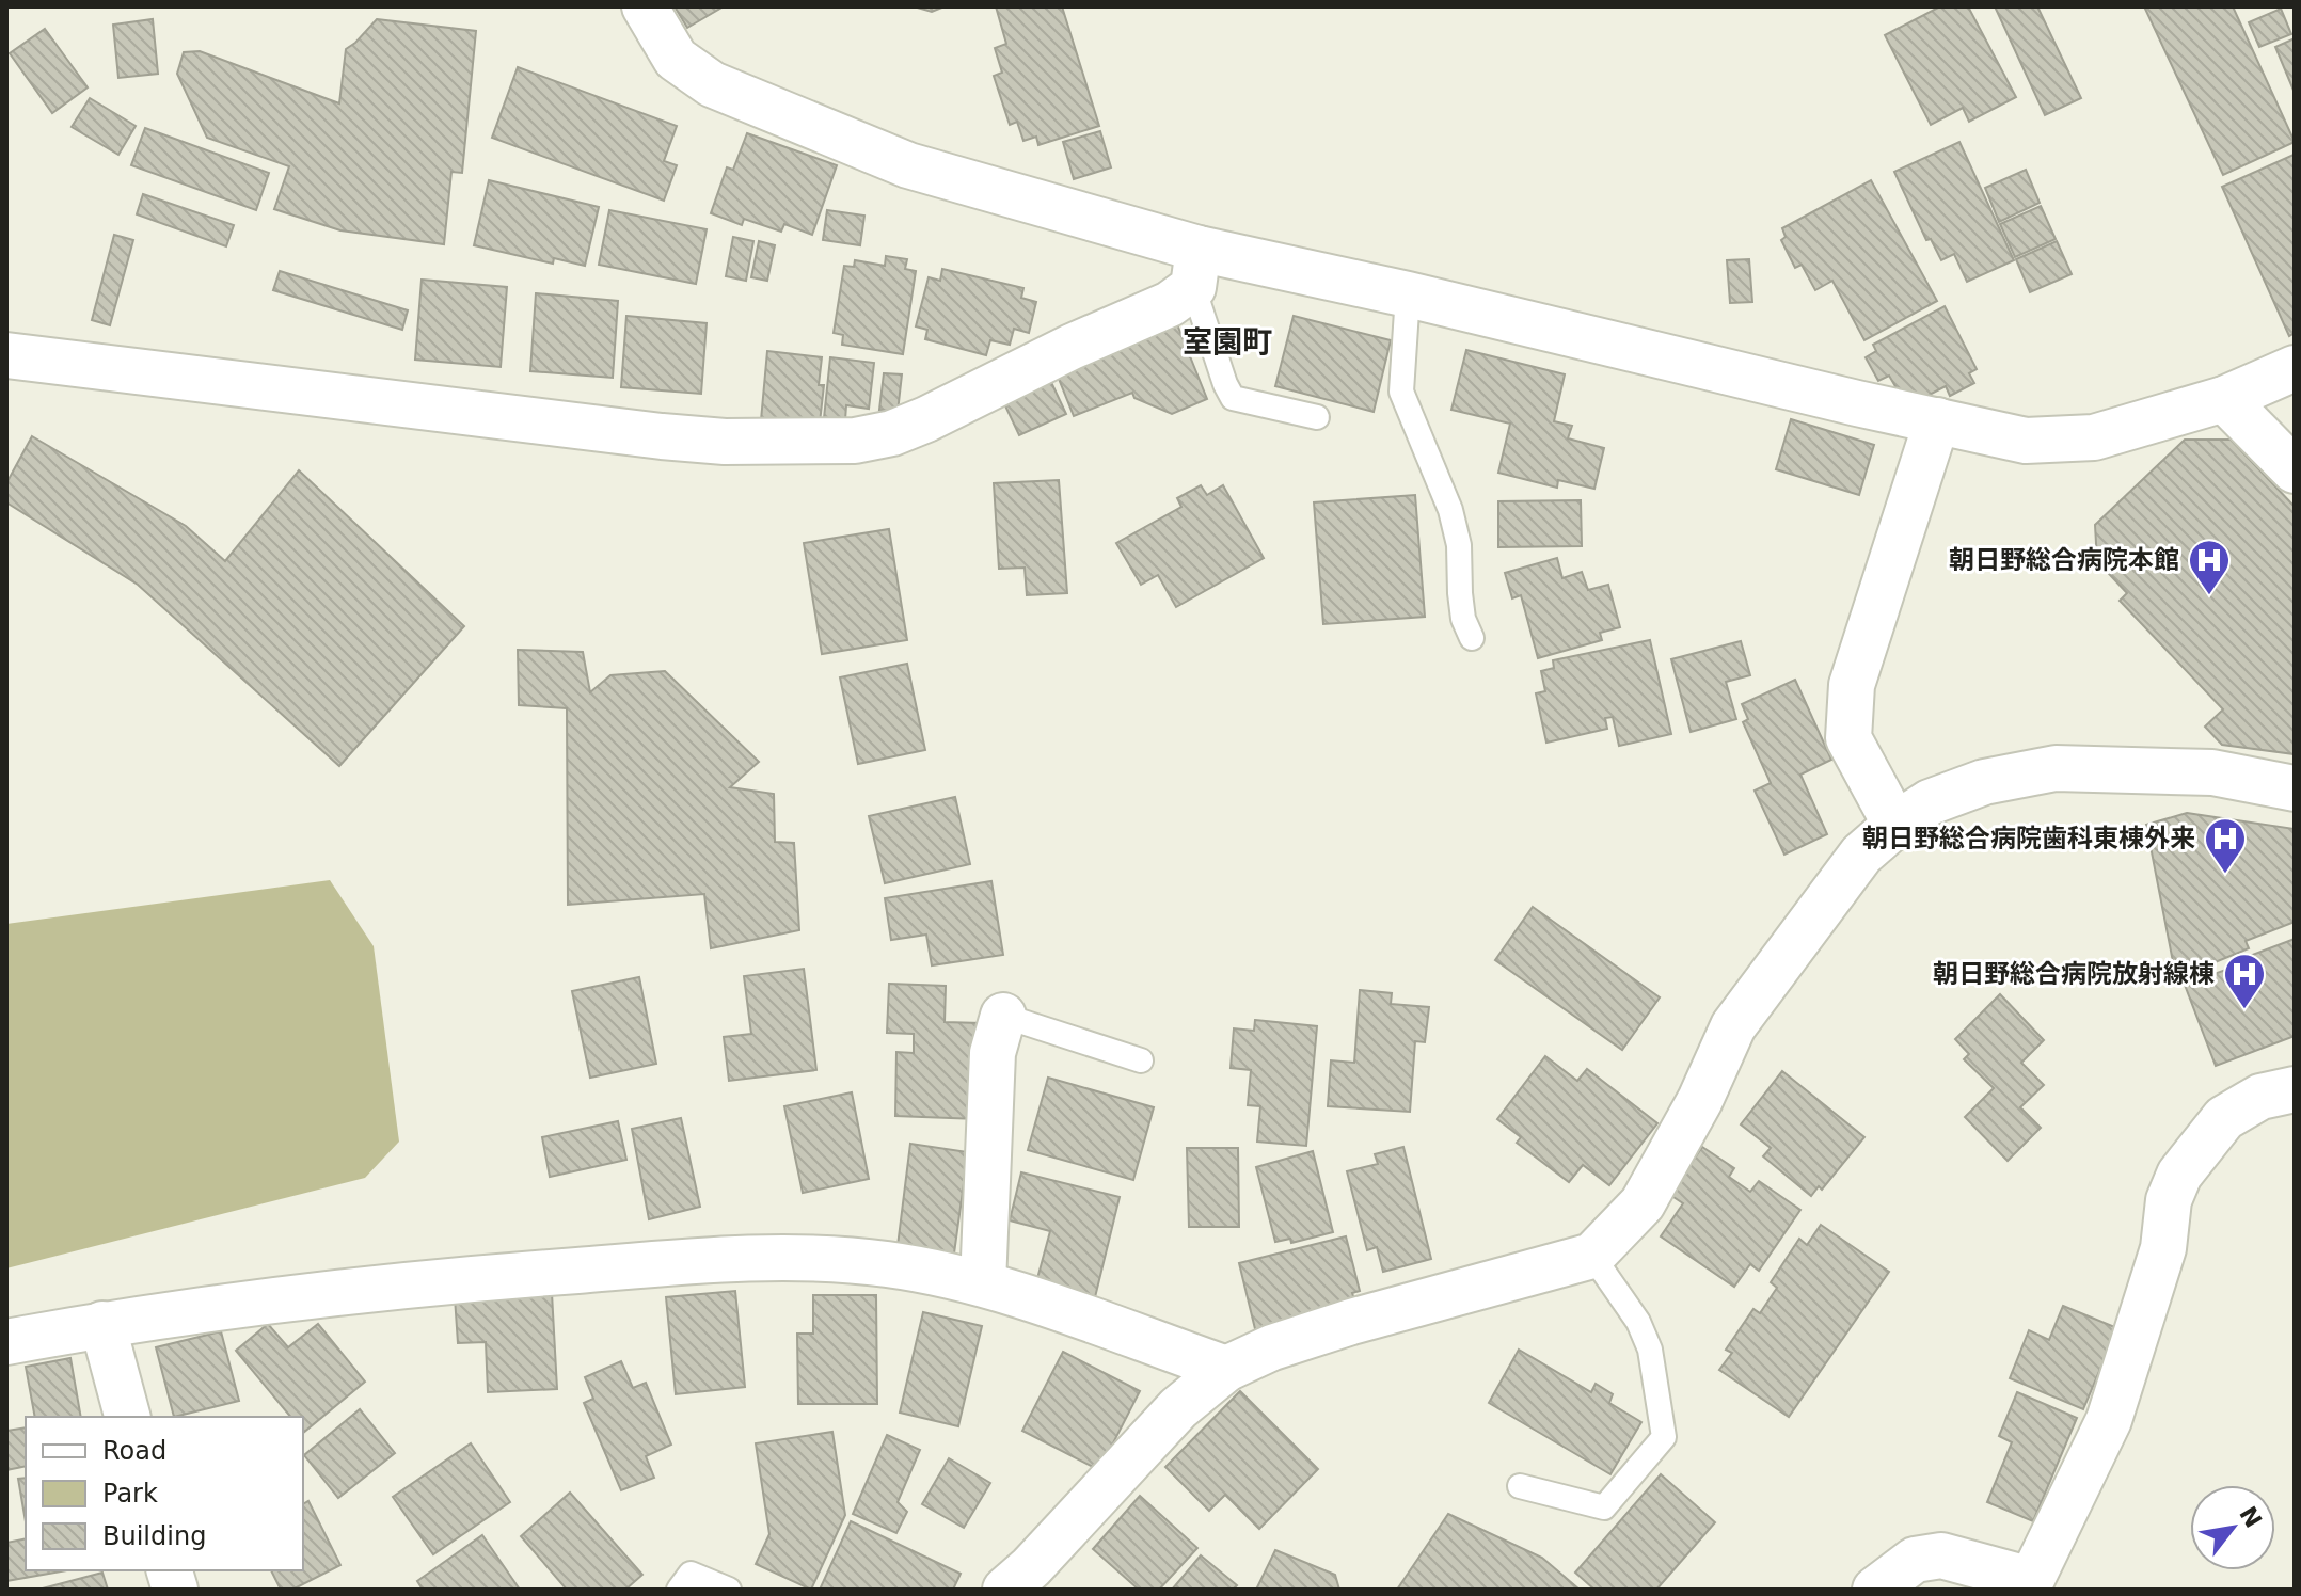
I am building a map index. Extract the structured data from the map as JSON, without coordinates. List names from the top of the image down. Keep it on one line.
{"districts":["室園町"],"places":{"hospital":["朝日野総合病院本館","朝日野総合病院歯科東棟外来","朝日野総合病院放射線棟"]},"legend":["Road","Park","Building"],"north":"top right"}
